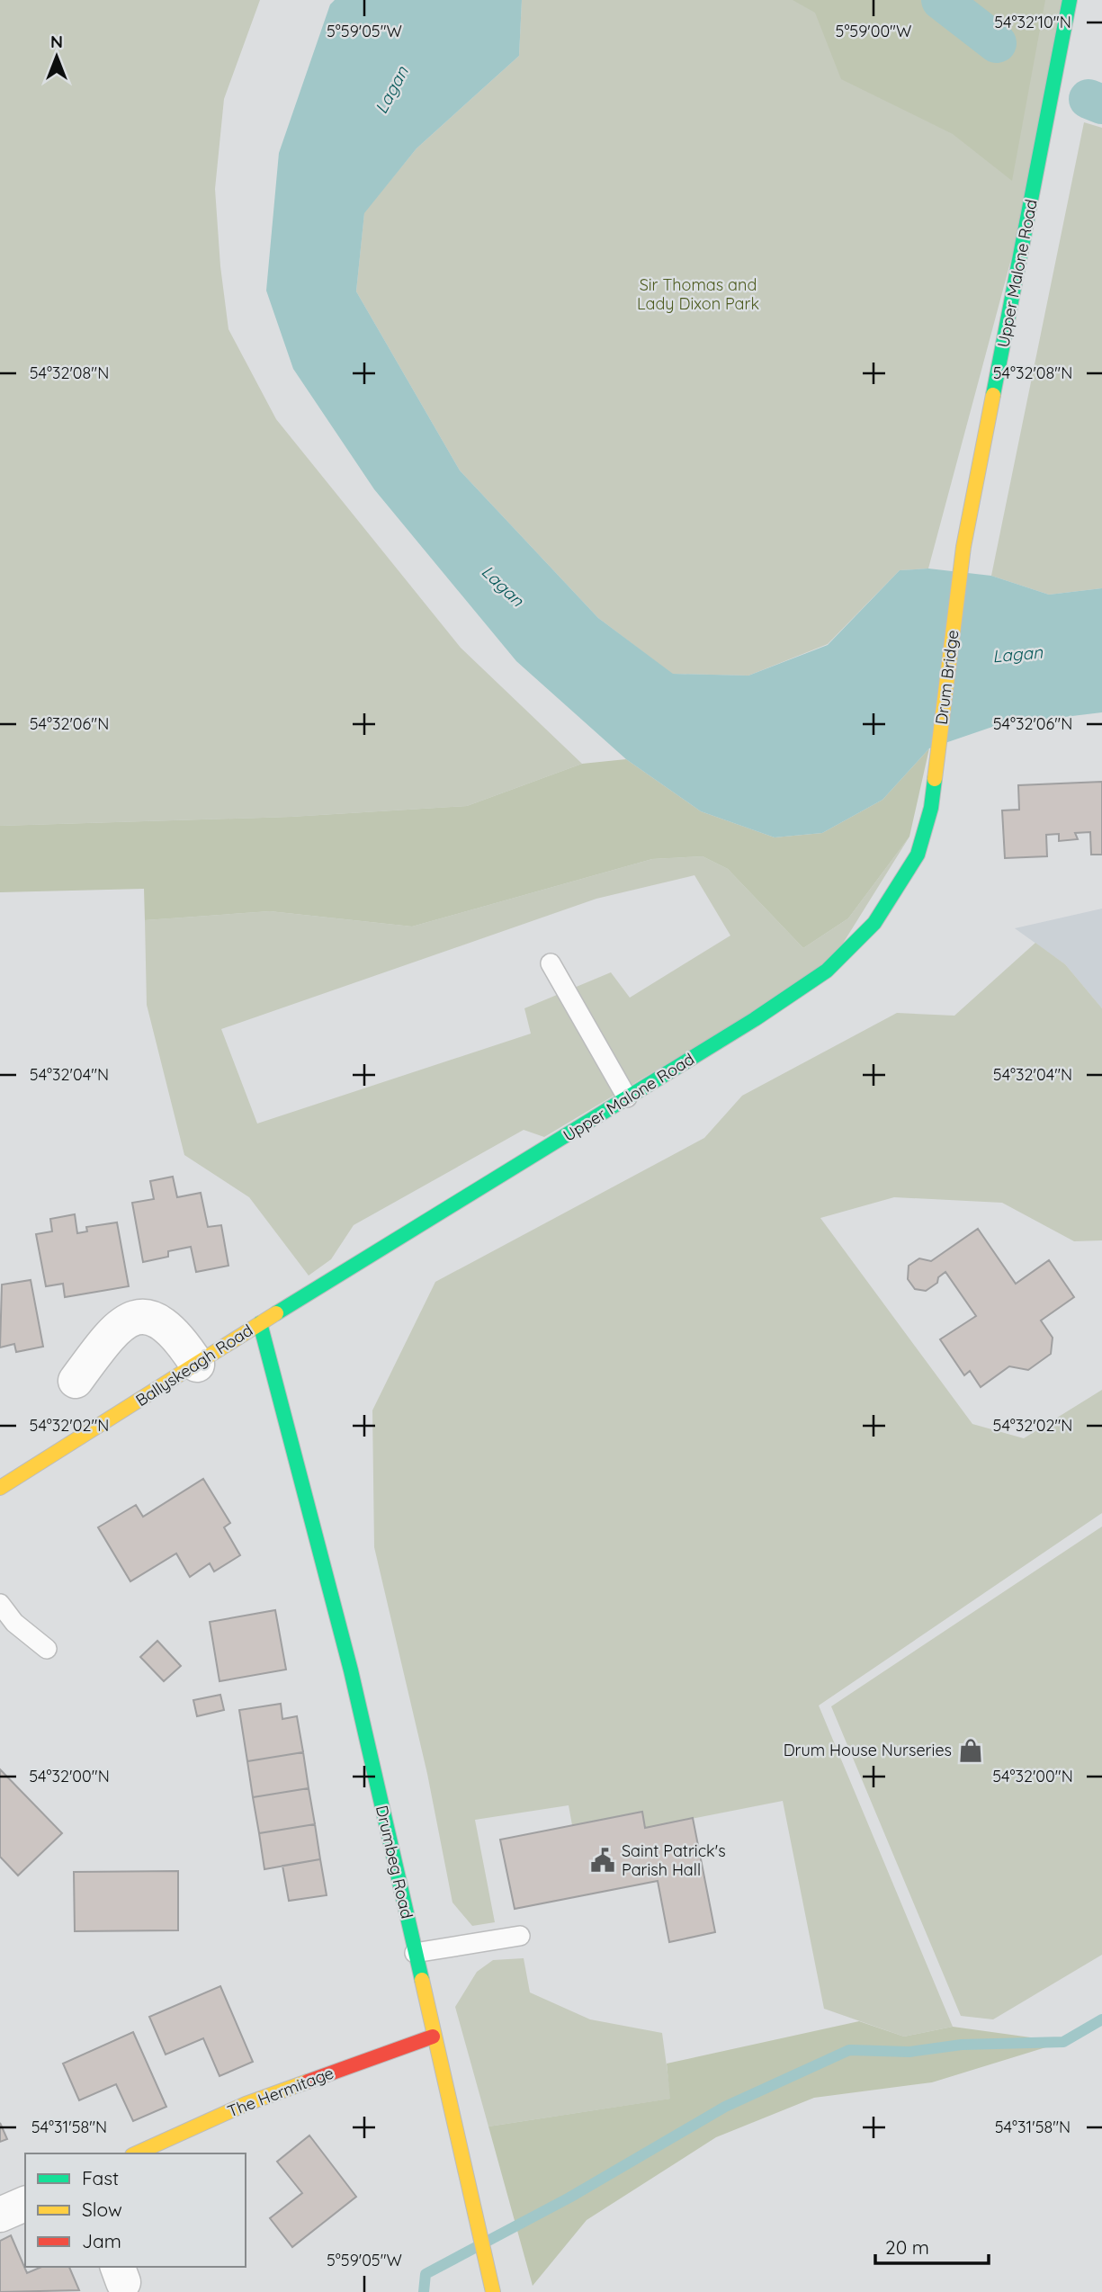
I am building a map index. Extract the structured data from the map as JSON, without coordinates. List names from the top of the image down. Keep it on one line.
{"streets":{"main road":["Upper Malone Road","Drum Bridge","Ballyskeagh Road","Drumbeg Road","The Hermitage"]},"crossings":[["Upper Malone Road","Drum Bridge"],["Upper Malone Road","Ballyskeagh Road"],["Upper Malone Road","Drumbeg Road"],["Ballyskeagh Road","Drumbeg Road"],["Drumbeg Road","The Hermitage"]],"water":["Lagan"],"parks":["Sir Thomas and Lady Dixon Park"],"places":{"shop":["Drum House Nurseries"],"public building":["Saint Patrick's Parish Hall"]},"legend":["Fast","Slow","Jam"],"scale_bar":"20 m","north":"top","coordinates":["54°32'10\"N","5°59'05\"W","5°59'00\"W","54°32'08\"N","54°32'06\"N","54°32'04\"N","54°32'02\"N","54°32'00\"N","54°31'58\"N"]}
